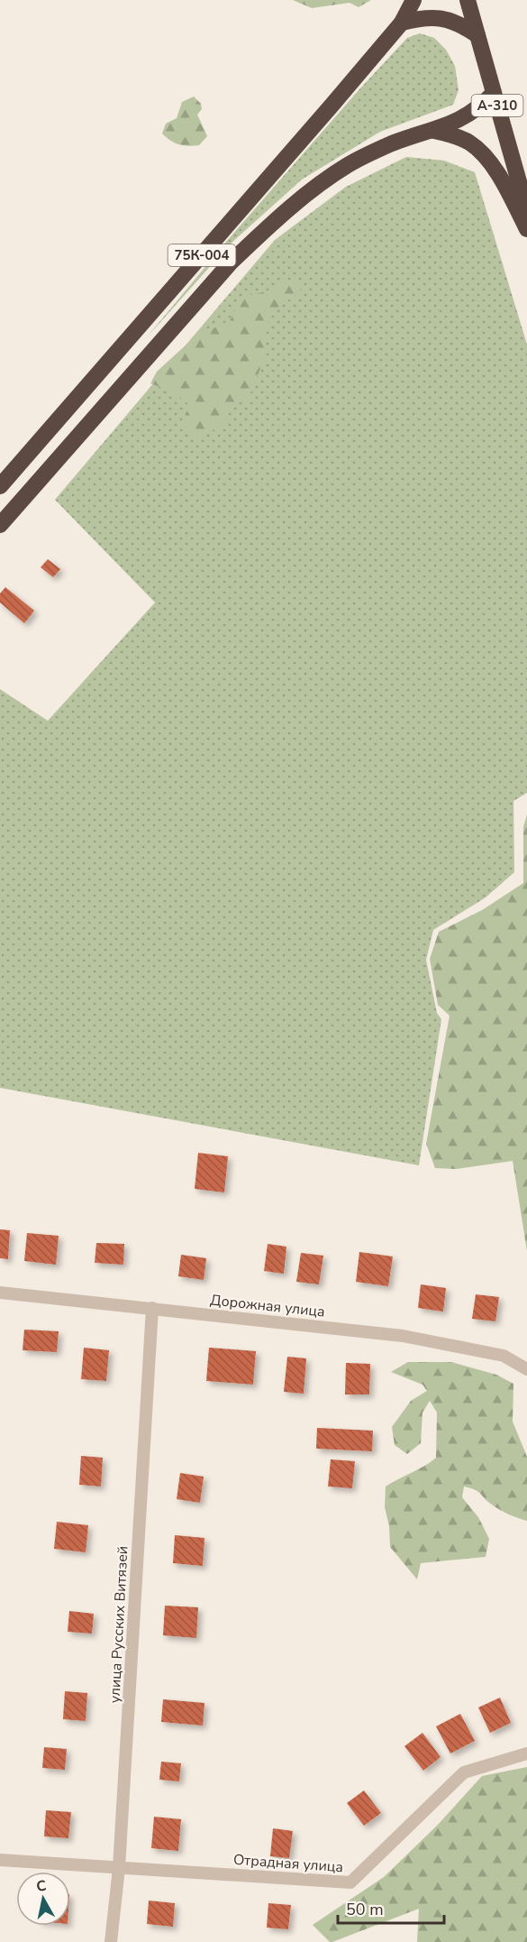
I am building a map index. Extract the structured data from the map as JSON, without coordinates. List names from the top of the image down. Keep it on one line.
{"streets":{"highway":["А-310","75К-004"],"street":["Дорожная улица","улица Русских Витязей","Отрадная улица"]},"crossings":[["А-310","75К-004"],["Дорожная улица","улица Русских Витязей"],["улица Русских Витязей","Отрадная улица"]],"scale_bar":"50 m","north":"top"}
